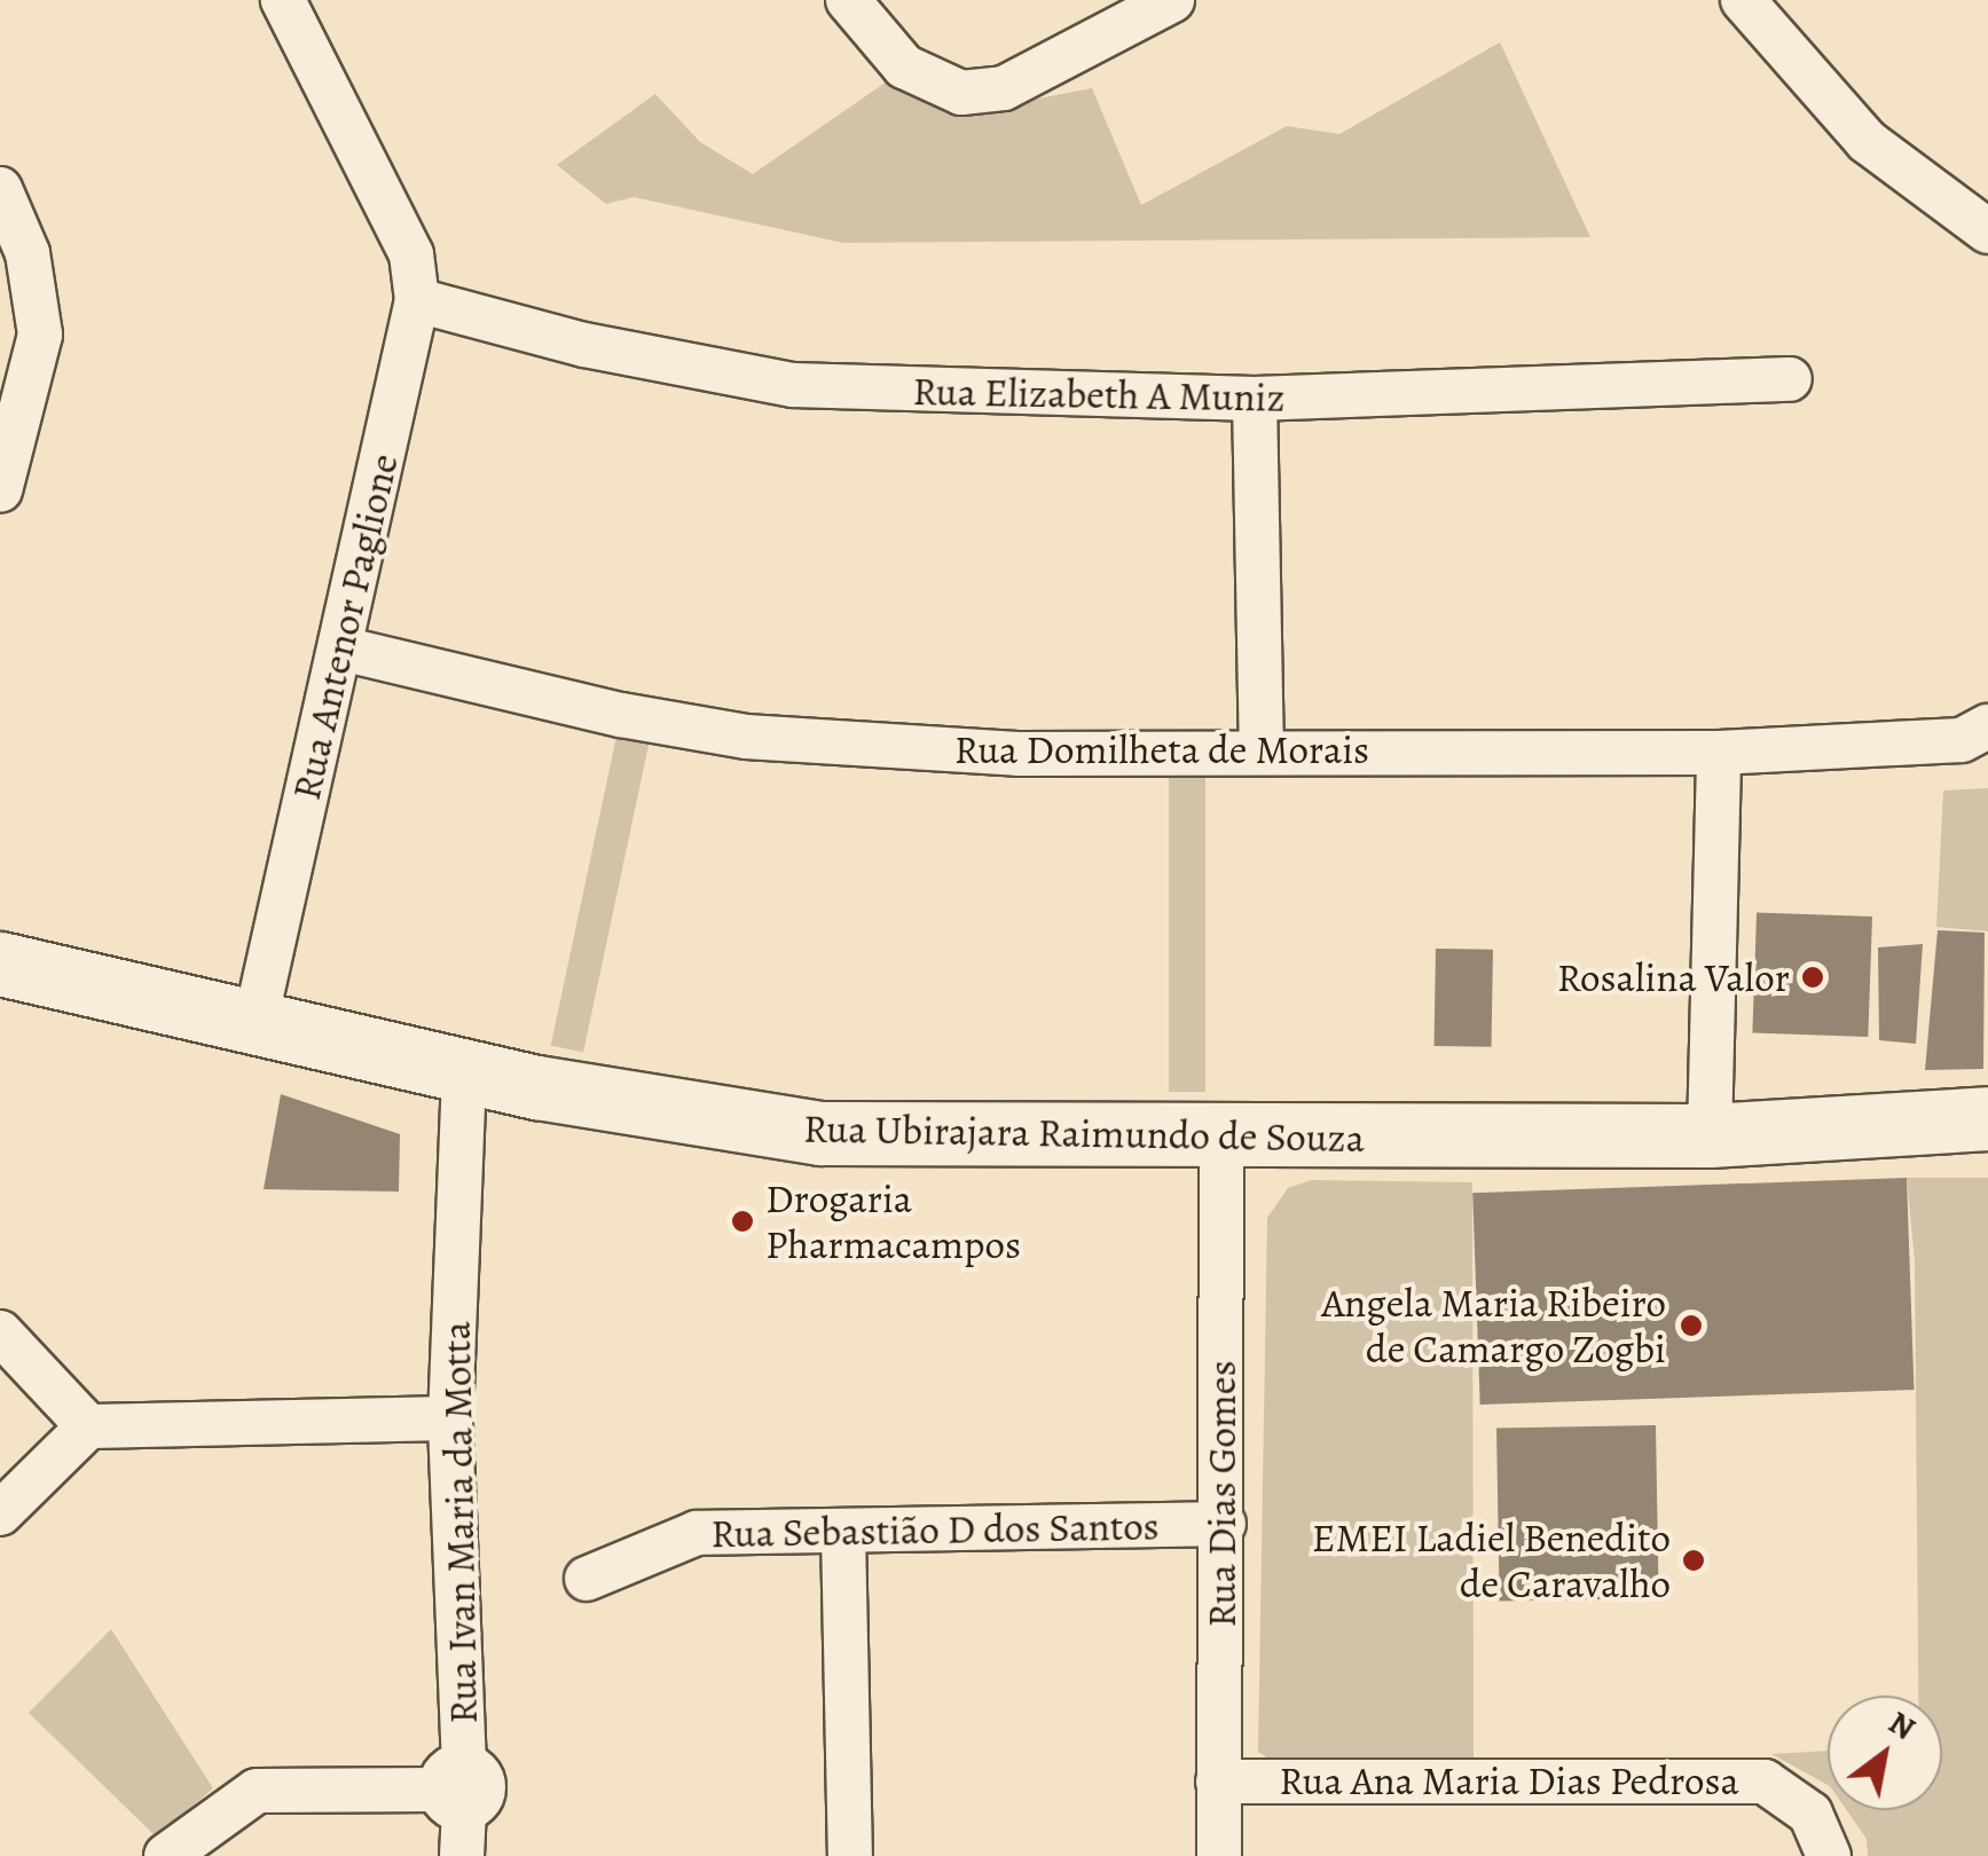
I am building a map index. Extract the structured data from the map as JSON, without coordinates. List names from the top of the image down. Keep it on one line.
{"streets":{"main road":["Rua Ubirajara Raimundo de Souza"],"street":["Rua Elizabeth A Muniz","Rua Antenor Paglione","Rua Domilheta de Morais","Rua Dias Gomes","Rua Ivan Maria da Motta","Rua Sebastião D dos Santos","Rua Ana Maria Dias Pedrosa"]},"crossings":[["Rua Elizabeth A Muniz","Rua Antenor Paglione"],["Rua Antenor Paglione","Rua Domilheta de Morais"],["Rua Antenor Paglione","Rua Ubirajara Raimundo de Souza"],["Rua Ubirajara Raimundo de Souza","Rua Dias Gomes"],["Rua Ubirajara Raimundo de Souza","Rua Ivan Maria da Motta"],["Rua Dias Gomes","Rua Sebastião D dos Santos"],["Rua Dias Gomes","Rua Ana Maria Dias Pedrosa"]],"places":["Rosalina Valor","Drogaria Pharmacampos","Angela Maria Ribeiro de Camargo Zogbi","EMEI Ladiel Benedito de Caravalho"],"north":"top right"}
